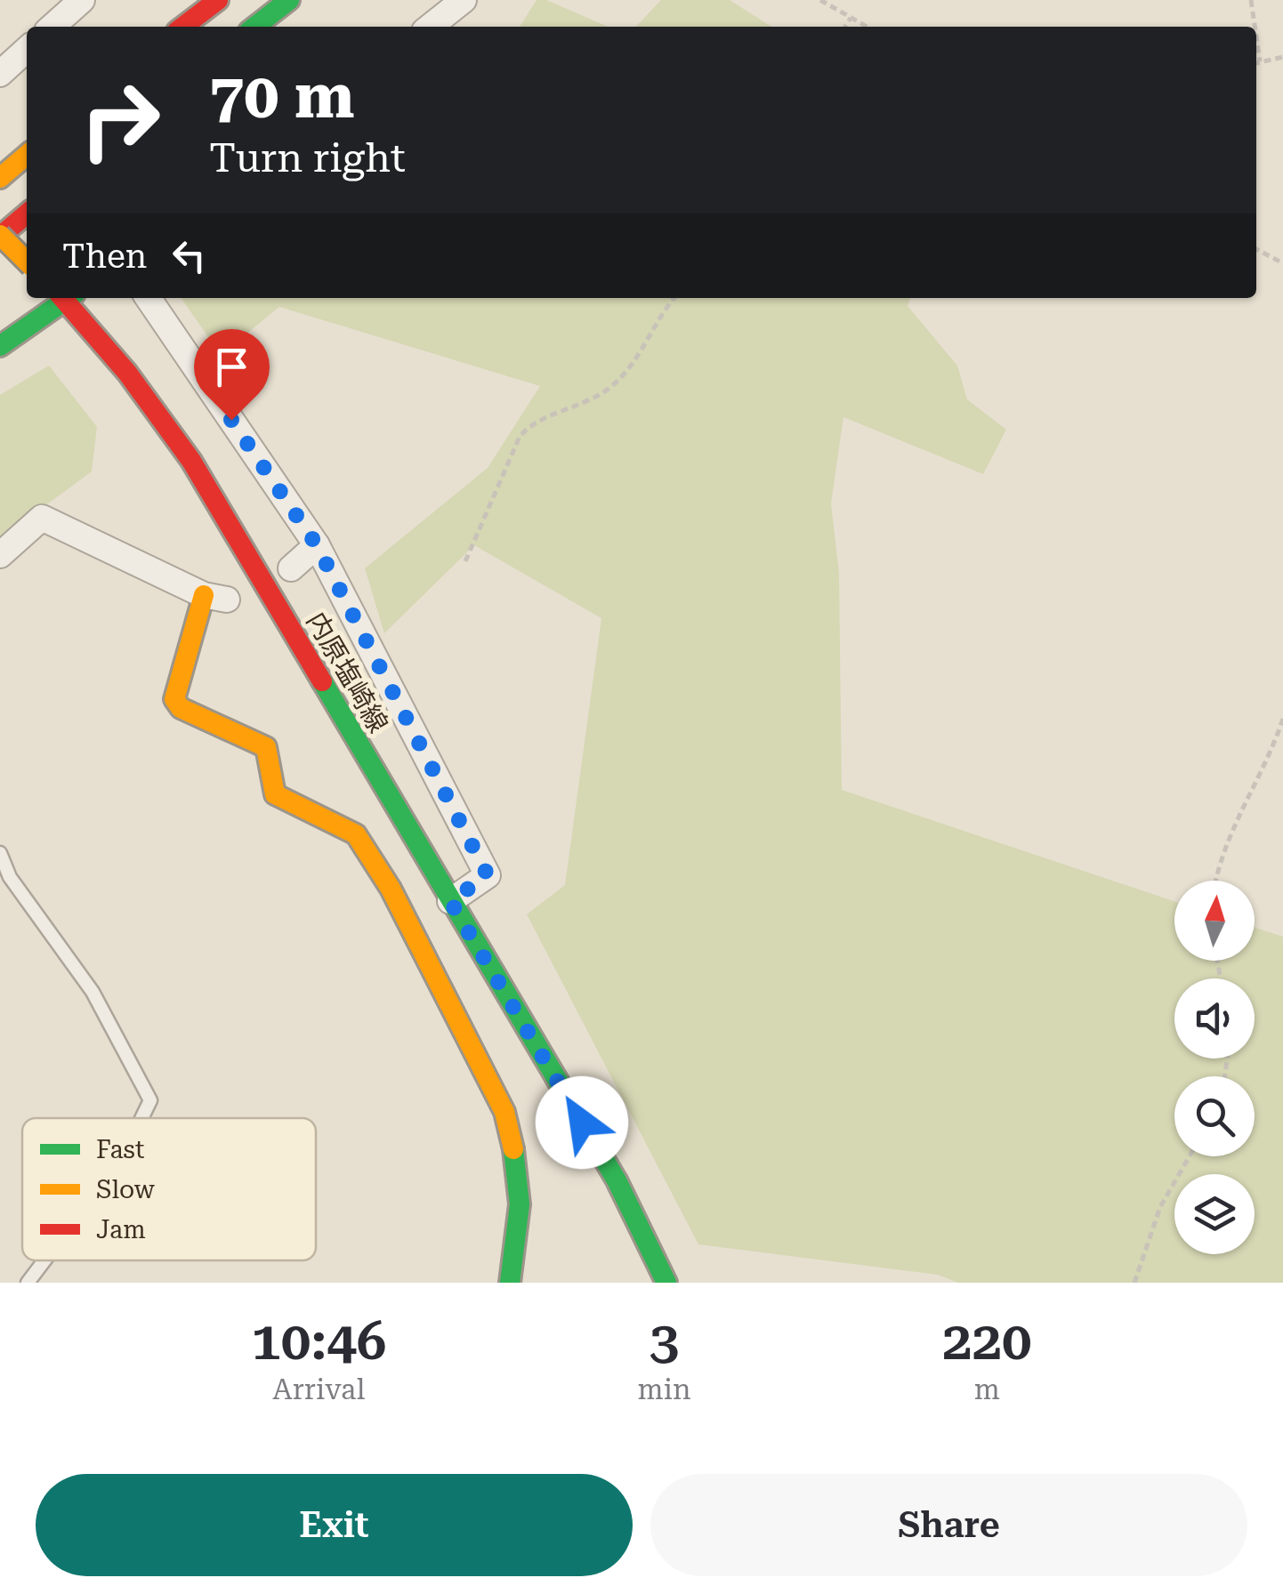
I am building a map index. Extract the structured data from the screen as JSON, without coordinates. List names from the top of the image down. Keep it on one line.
{"streets":{"main road":["内原塩崎線"]},"legend":["Fast","Slow","Jam"],"north":"top","page":{"turn":["70 m","Turn right"],"then":"Then","eta":["10:46","Arrival","3","min","220","m"],"buttons":["Exit","Share"]}}
